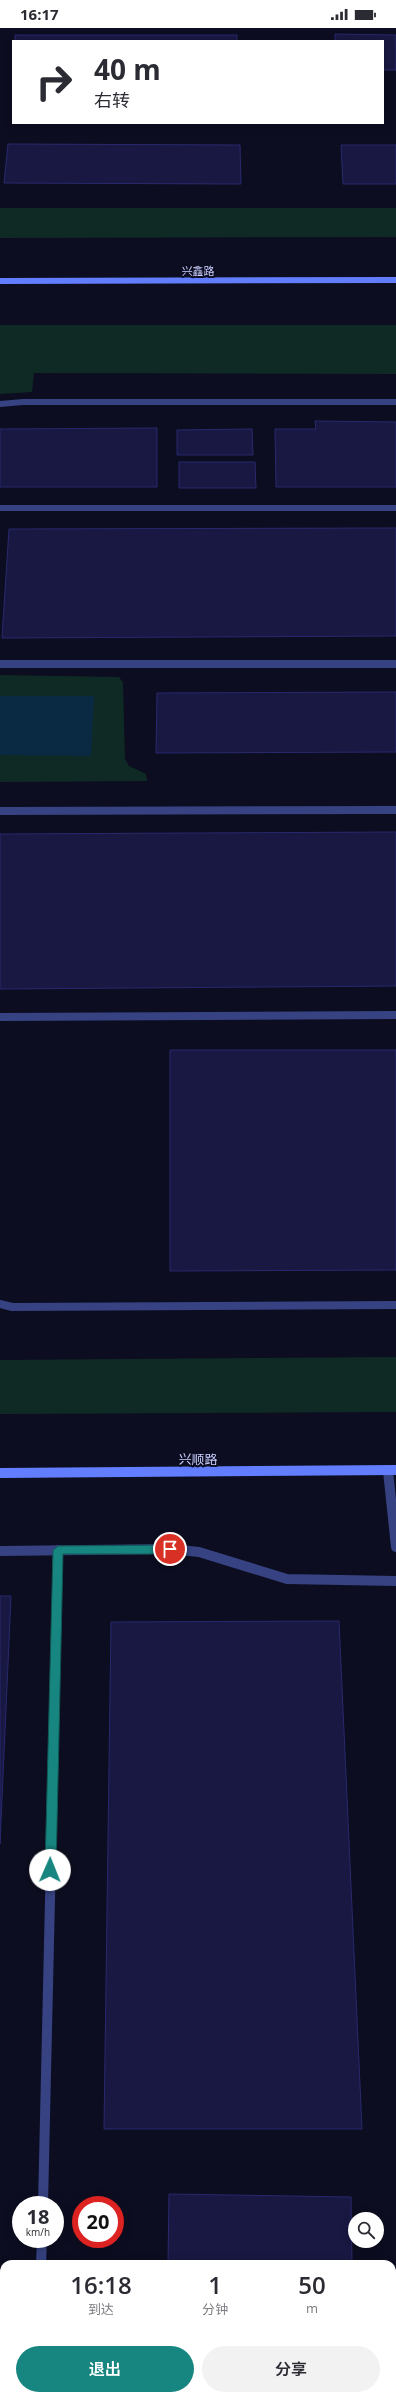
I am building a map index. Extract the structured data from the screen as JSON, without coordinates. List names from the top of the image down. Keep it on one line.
{"streets":{"main road":["兴鑫路","兴顺路"]},"page":{"status":"16:17","turn":["40 m","右转"],"speed":"18 km/h","limit":"20","eta":["16:18","到达","1","分钟","50","m"],"buttons":["退出","分享"]}}
